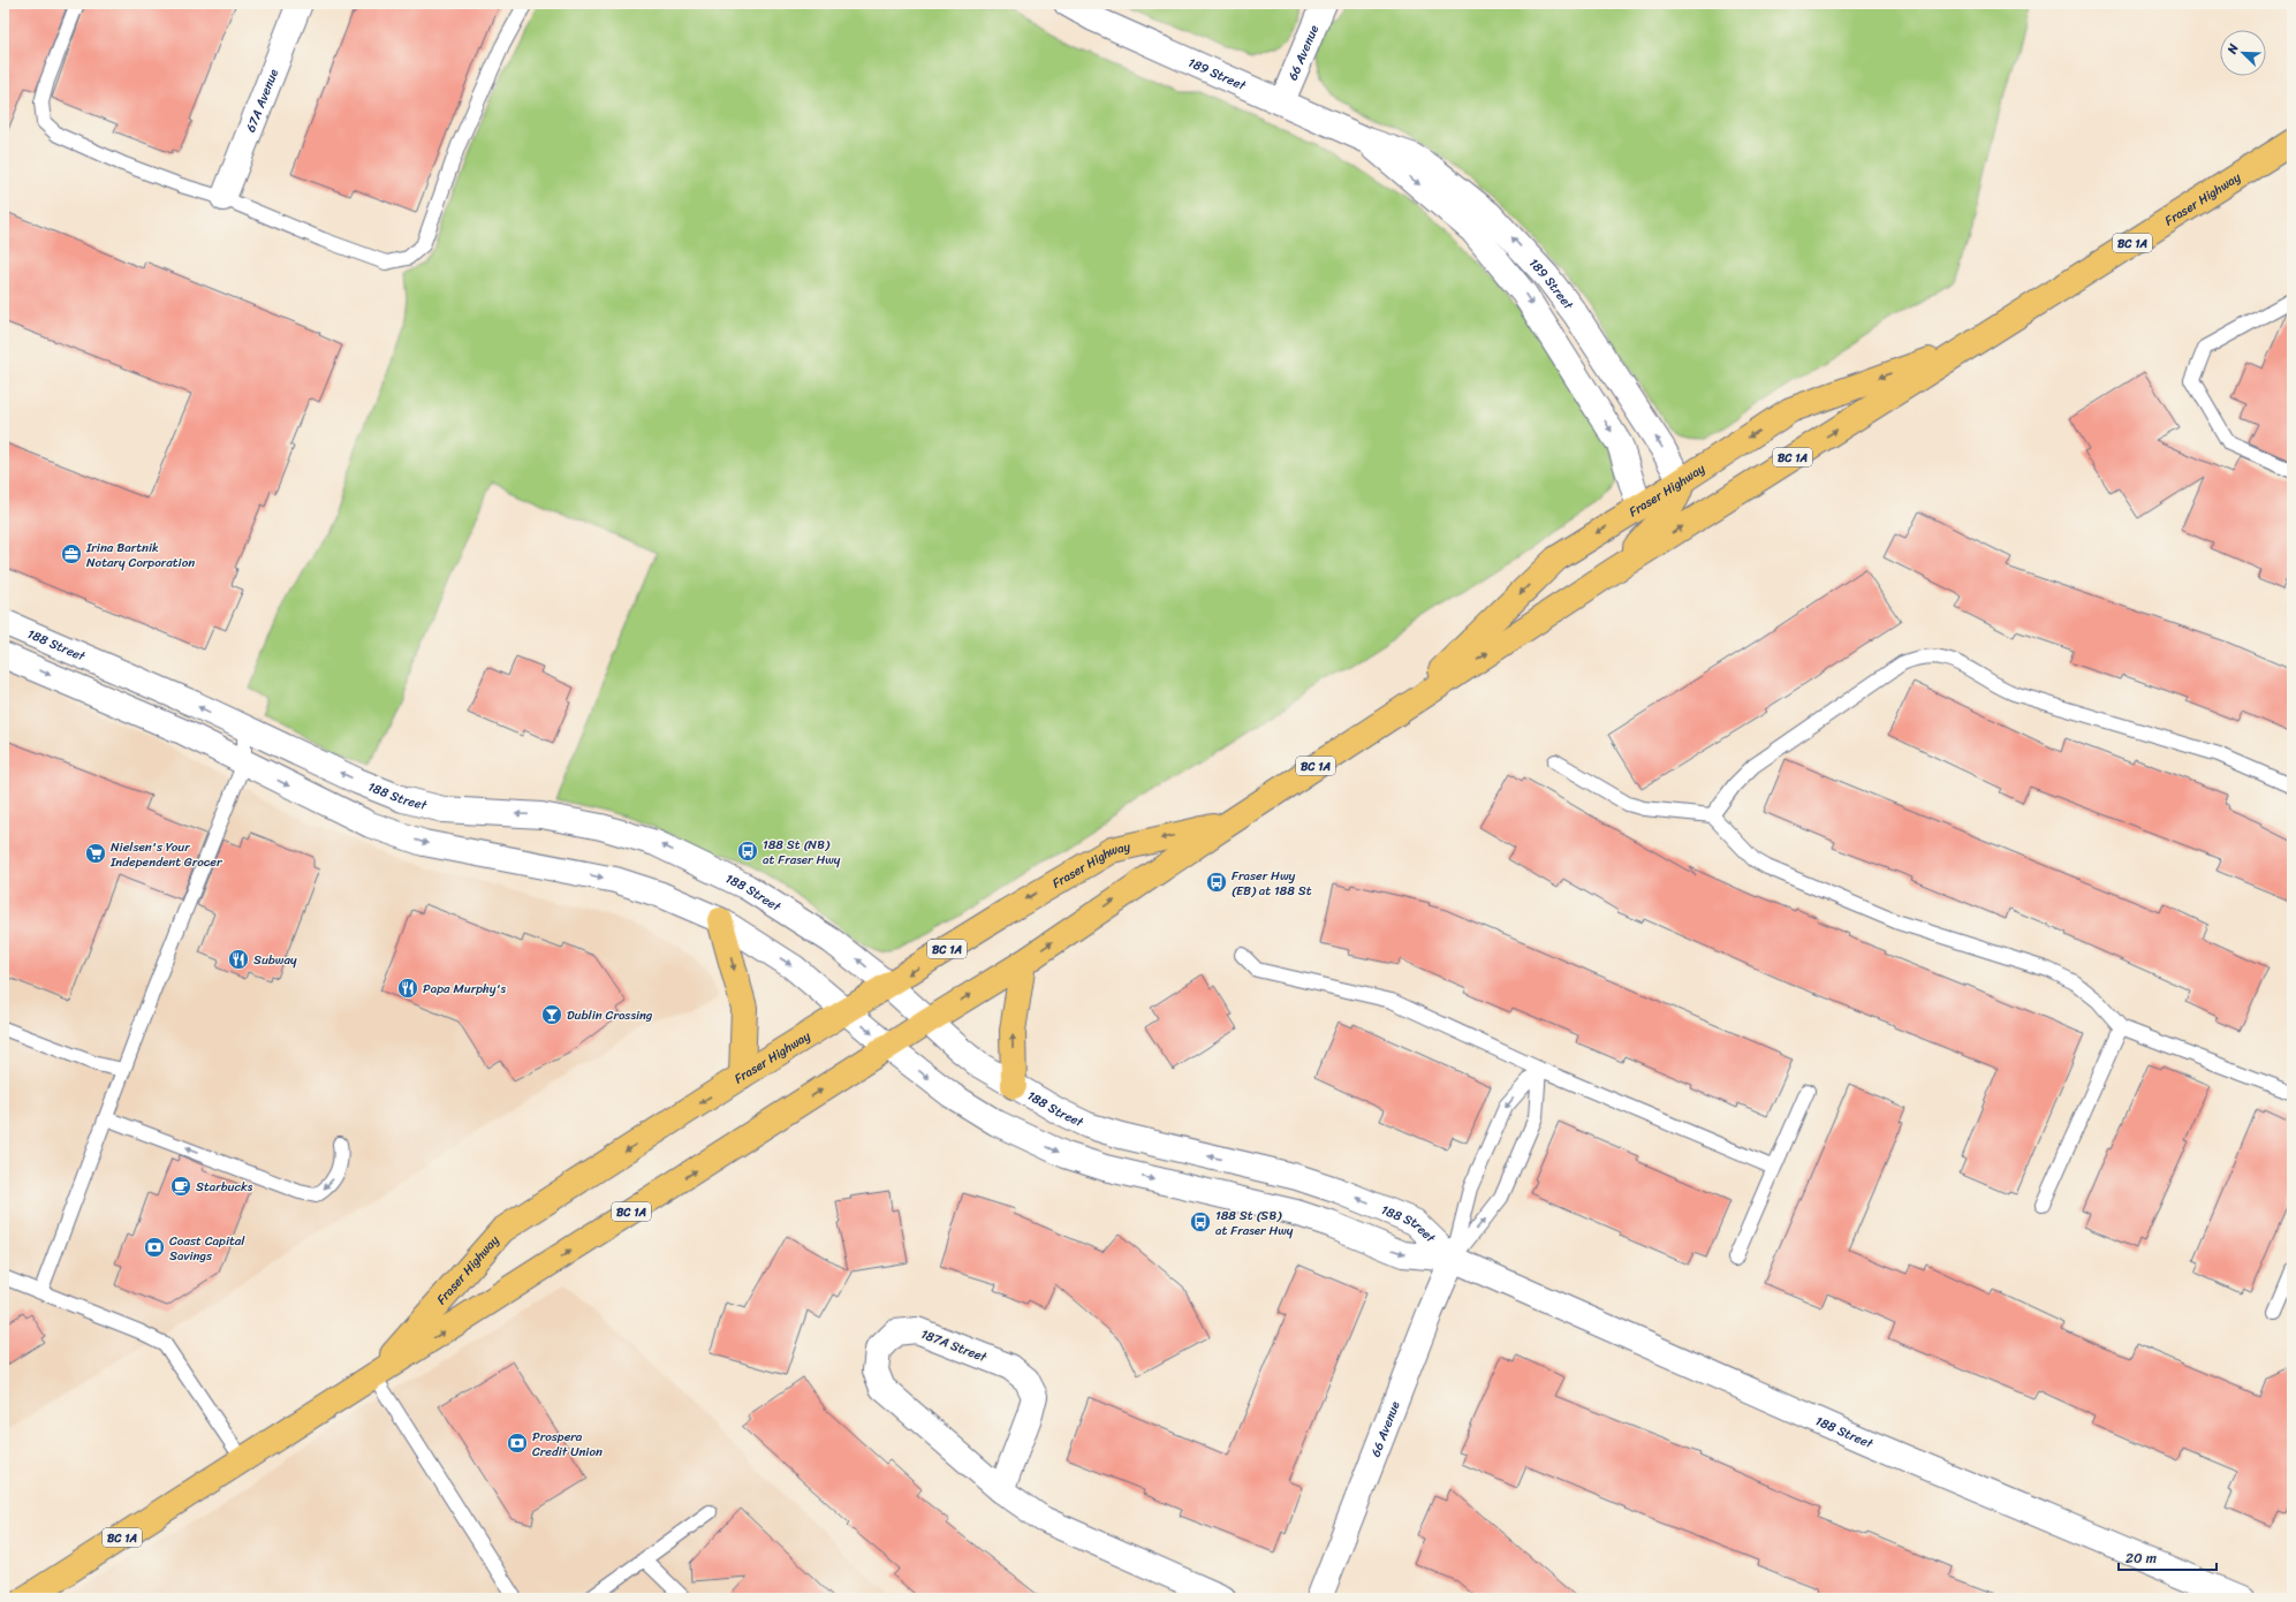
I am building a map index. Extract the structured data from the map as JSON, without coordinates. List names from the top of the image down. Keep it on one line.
{"streets":{"main road":["Fraser Highway","BC 1A"],"street":["66 Avenue","189 Street","67A Avenue","188 Street","187A Street"]},"crossings":[["66 Avenue","189 Street"],["66 Avenue","188 Street"],["189 Street","Fraser Highway"],["Fraser Highway","188 Street"]],"places":{"office":["Irina Bartnik Notary Corporation"],"bus stop":["188 St (NB) at Fraser Hwy","Fraser Hwy (EB) at 188 St","188 St (SB) at Fraser Hwy"],"supermarket":["Nielsen's Your Independent Grocer"],"restaurant":["Subway","Papa Murphy's"],"bar":["Dublin Crossing"],"cafe":["Starbucks"],"bank":["Coast Capital Savings","Prospera Credit Union"]},"scale_bar":"20 m","north":"top left"}
